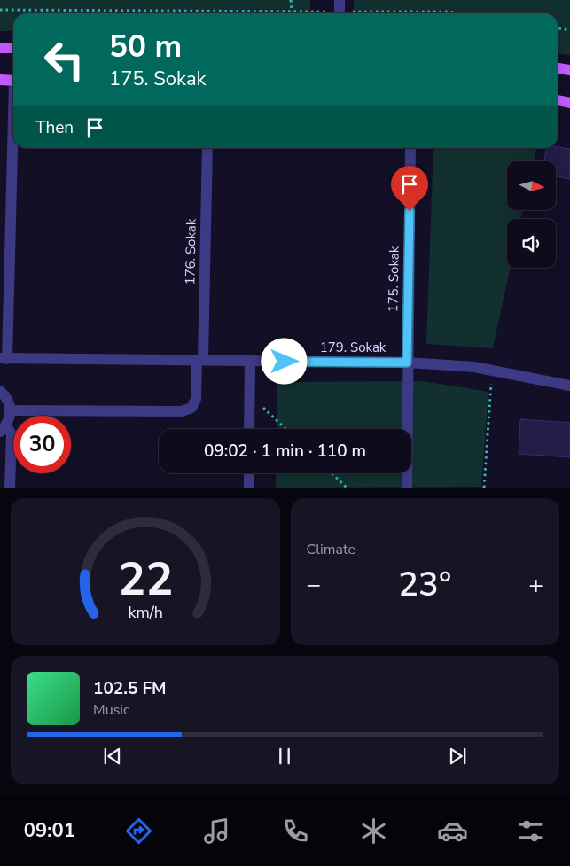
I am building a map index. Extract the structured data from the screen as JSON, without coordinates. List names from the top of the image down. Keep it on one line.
{"streets":{"street":["176. Sokak","175. Sokak","179. Sokak"]},"crossings":[["176. Sokak","179. Sokak"],["175. Sokak","179. Sokak"]],"north":"right","page":{"turn":["50 m","175. Sokak"],"then":"Then","limit":"30","trip":"09:02 · 1 min · 110 m","tile":"Climate","heat":["−","23°","+"],"song":["102.5 FM","Music"],"tabs":"09:01","gauge":["22","km/h"]}}
